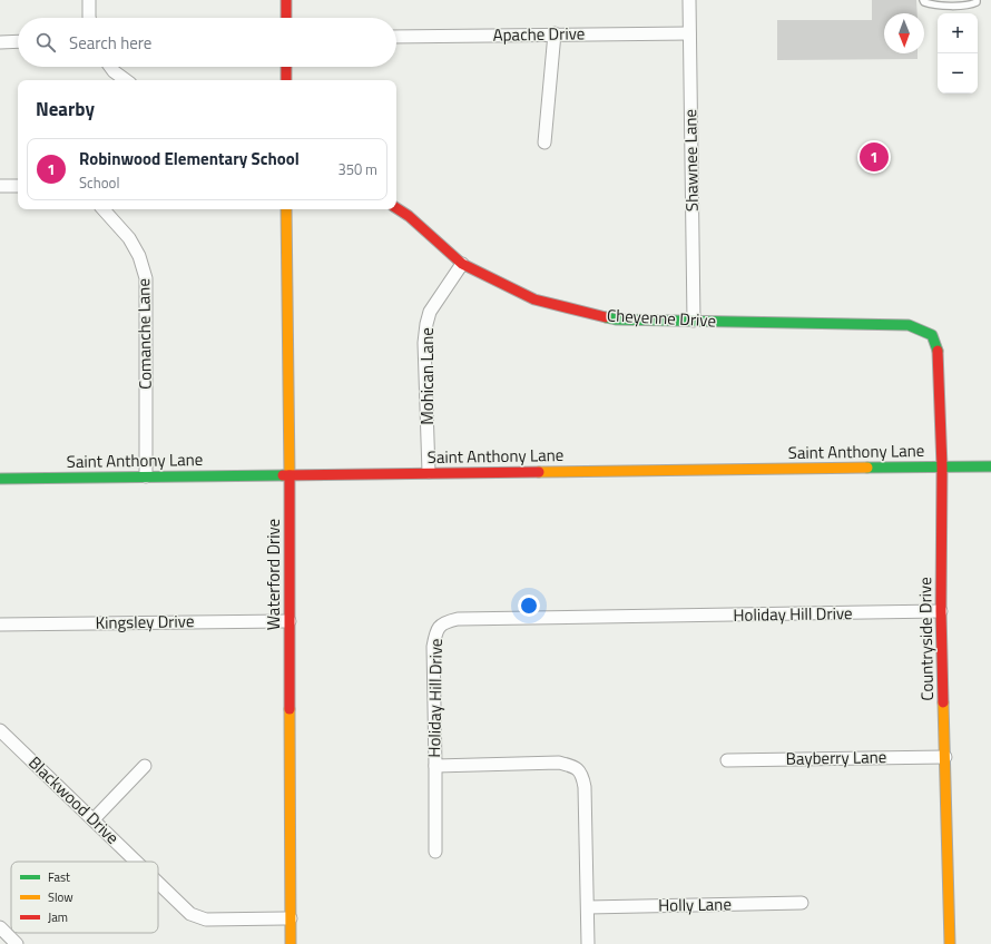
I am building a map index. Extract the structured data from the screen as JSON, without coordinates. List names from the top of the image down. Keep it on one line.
{"streets":{"street":["Apache Drive","Shawnee Lane","Cheyenne Drive","Comanche Lane","Mohican Lane","Saint Anthony Lane","Waterford Drive","Holiday Hill Drive","Kingsley Drive","Countryside Drive","Bayberry Lane","Blackwood Drive","Holly Lane"]},"crossings":[["Apache Drive","Shawnee Lane"],["Shawnee Lane","Cheyenne Drive"],["Cheyenne Drive","Mohican Lane"],["Cheyenne Drive","Countryside Drive"],["Comanche Lane","Saint Anthony Lane"],["Mohican Lane","Saint Anthony Lane"],["Saint Anthony Lane","Waterford Drive"],["Saint Anthony Lane","Countryside Drive"],["Waterford Drive","Kingsley Drive"],["Waterford Drive","Blackwood Drive"],["Holiday Hill Drive","Countryside Drive"],["Holiday Hill Drive","Holly Lane"],["Countryside Drive","Bayberry Lane"]],"legend":["Fast","Slow","Jam"],"north":"bottom","page":{"map_buttons":["+","−"],"search":"Search here","heading":"Nearby","list":[{"mark":"1","name":"Robinwood Elementary School","note":"School","value":"350 m"}],"pins":"1"}}
